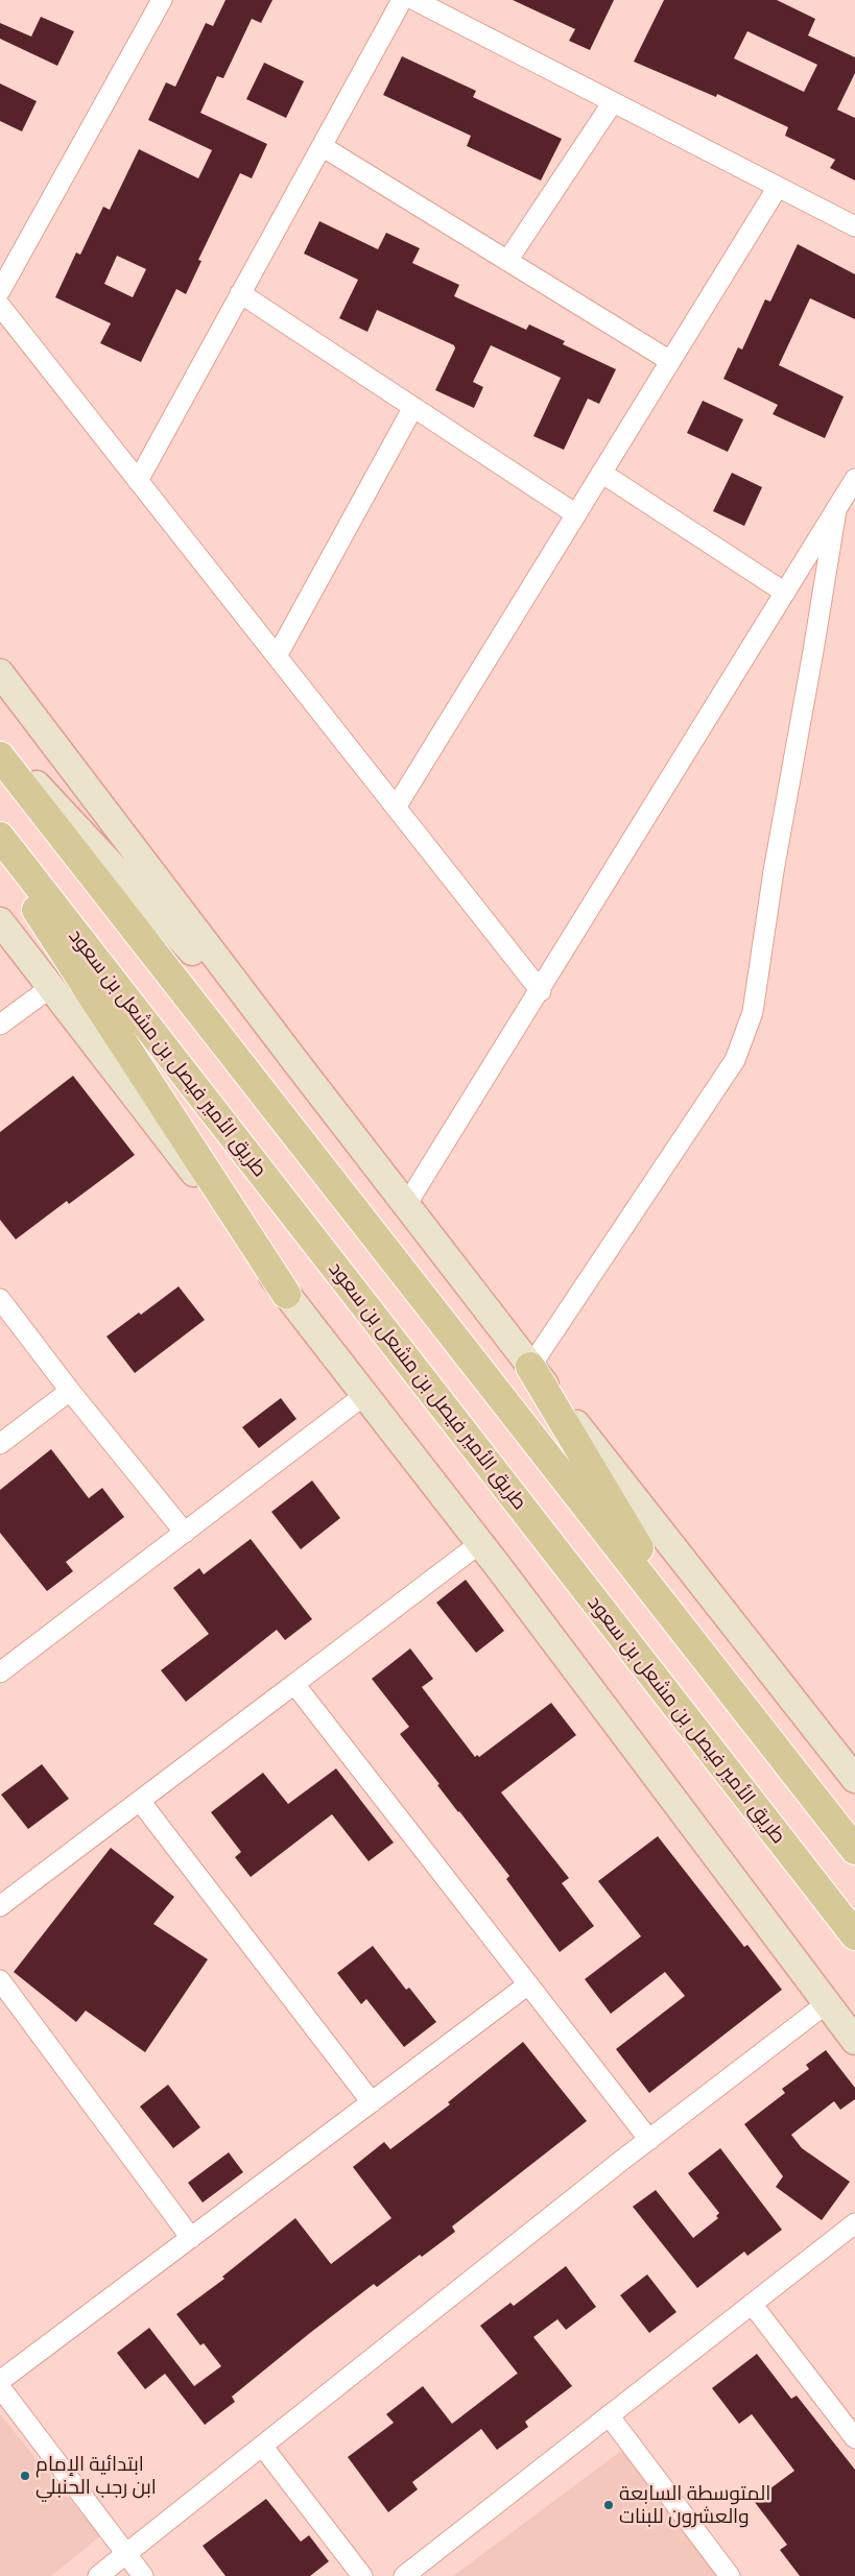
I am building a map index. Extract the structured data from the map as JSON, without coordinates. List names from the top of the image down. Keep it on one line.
{"streets":{"main road":["طريق الأمير فيصل بن مشعل بن سعود"]},"places":["ابتدائية الإمام ابن رجب الحنبلي","المتوسطة السابعة والعشرون للبنات"]}
